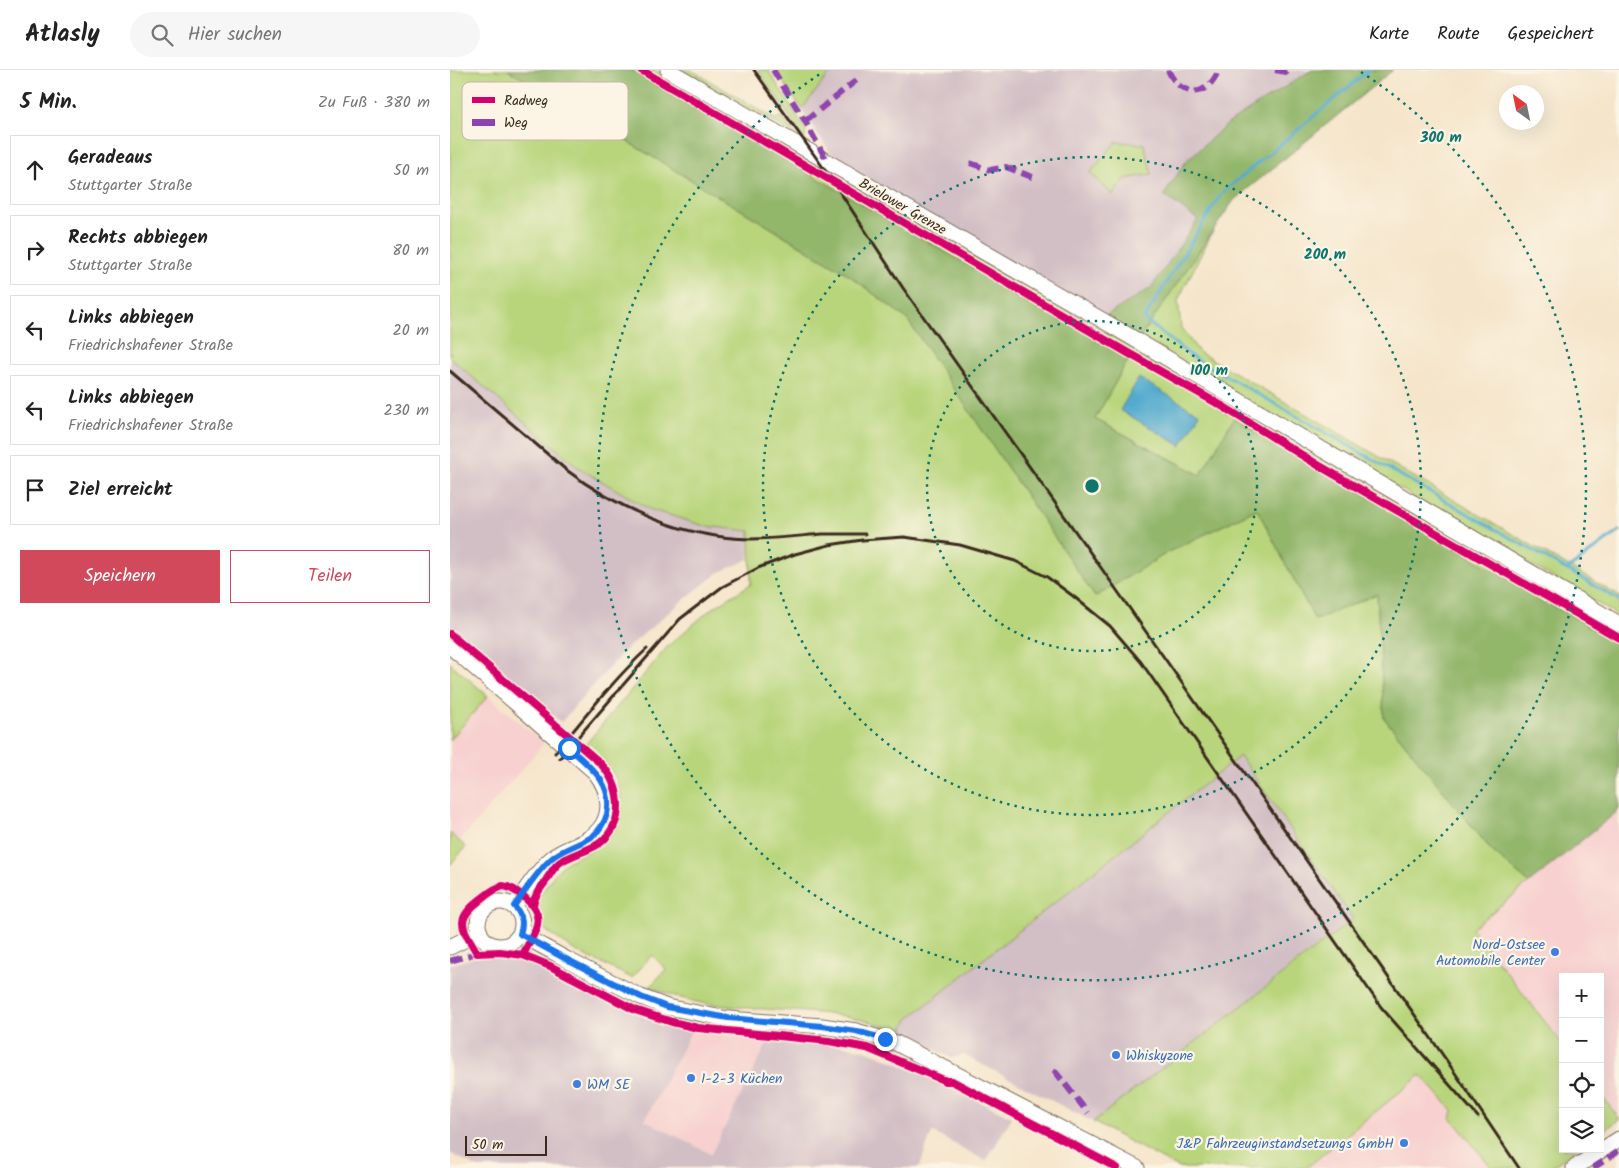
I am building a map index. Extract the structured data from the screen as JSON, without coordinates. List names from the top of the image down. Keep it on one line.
{"streets":{"street":["Brielower Grenze"]},"places":["Nord-Ostsee Automobile Center","Whiskyzone","1-2-3 Küchen","WM SE","J&P Fahrzeuginstandsetzungs GmbH"],"legend":["Radweg","Weg"],"scale_bar":"50 m","north":"top left","page":{"header":"Atlasly","search":"Hier suchen","nav":["Karte","Route","Gespeichert"],"heading":["5 Min.","Zu Fuß · 380 m"],"list":[["Geradeaus","Stuttgarter Straße","50 m"],["Rechts abbiegen","Stuttgarter Straße","80 m"],["Links abbiegen","Friedrichshafener Straße","20 m"],["Links abbiegen","Friedrichshafener Straße","230 m"],"Ziel erreicht"],"buttons":["Speichern","Teilen"],"map_buttons":["+","−"],"scale":"50 m"},"rings":["300 m","200 m","100 m"]}
